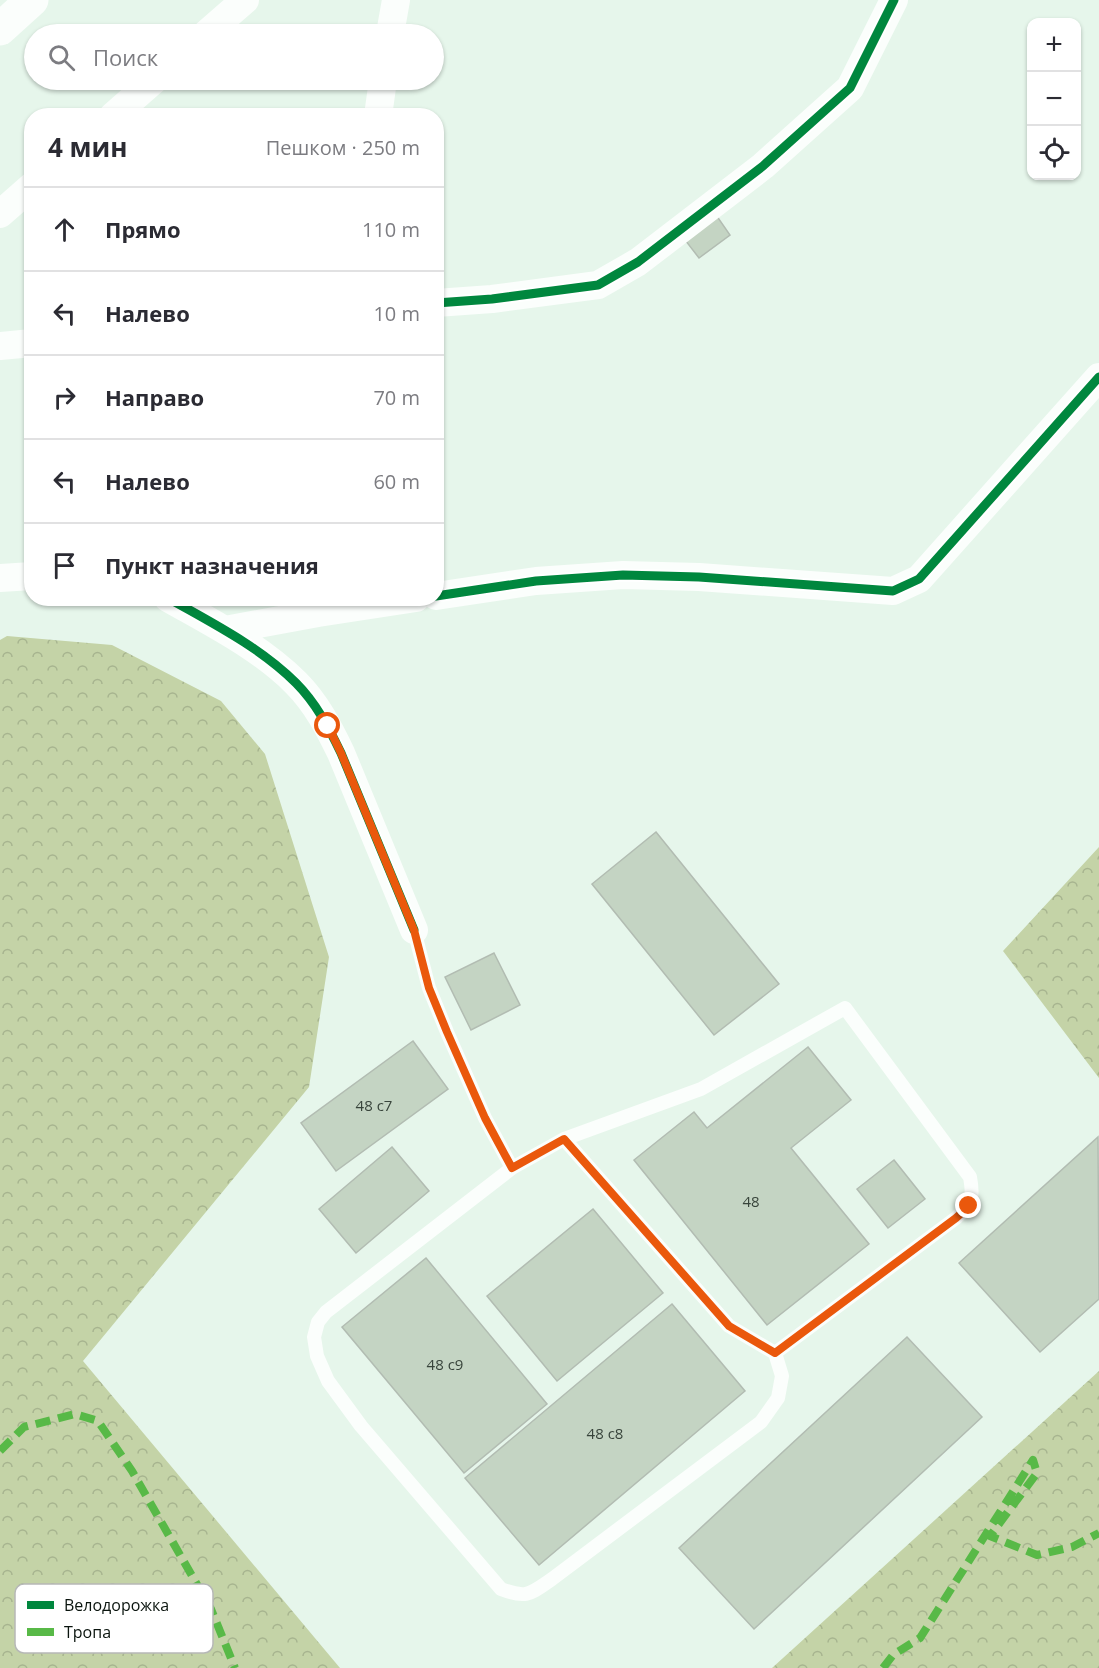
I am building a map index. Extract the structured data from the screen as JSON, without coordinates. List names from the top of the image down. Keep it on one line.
{"house_numbers":["48 с7","48","48 с9","48 с8"],"legend":["Велодорожка","Тропа"],"page":{"map_buttons":["+","−"],"search":"Поиск","heading":["4 мин","Пешком · 250 m"],"list":[["Прямо","110 m"],["Налево","10 m"],["Направо","70 m"],["Налево","60 m"],"Пункт назначения"]}}
